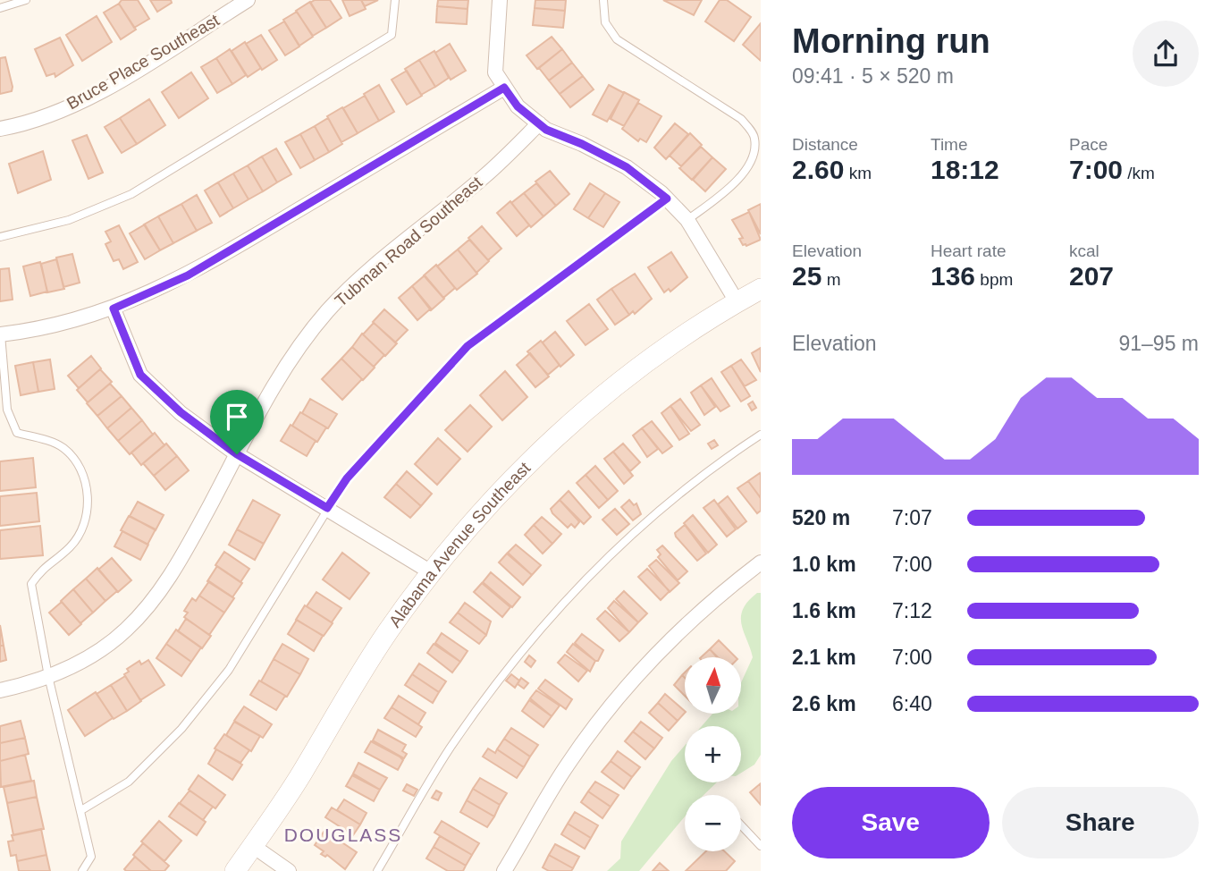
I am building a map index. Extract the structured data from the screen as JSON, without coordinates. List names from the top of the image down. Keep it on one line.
{"streets":{"main road":["Alabama Avenue Southeast"],"street":["Bruce Place Southeast","Tubman Road Southeast"]},"districts":["DOUGLASS"],"north":"top","page":{"heading":["Morning run","09:41 · 5 × 520 m"],"stats":[["Distance","2.60 km"],["Time","18:12"],["Pace","7:00 /km"],["Elevation","25 m"],["Heart rate","136 bpm"],["kcal","207"]],"chart":["Elevation","91–95 m"],"list":[{"name":"520 m","note":"7:07"},{"name":"1.0 km","note":"7:00"},{"name":"1.6 km","note":"7:12"},{"name":"2.1 km","note":"7:00"},{"name":"2.6 km","note":"6:40"}],"map_buttons":["+","−"],"buttons":["Save","Share"]}}
